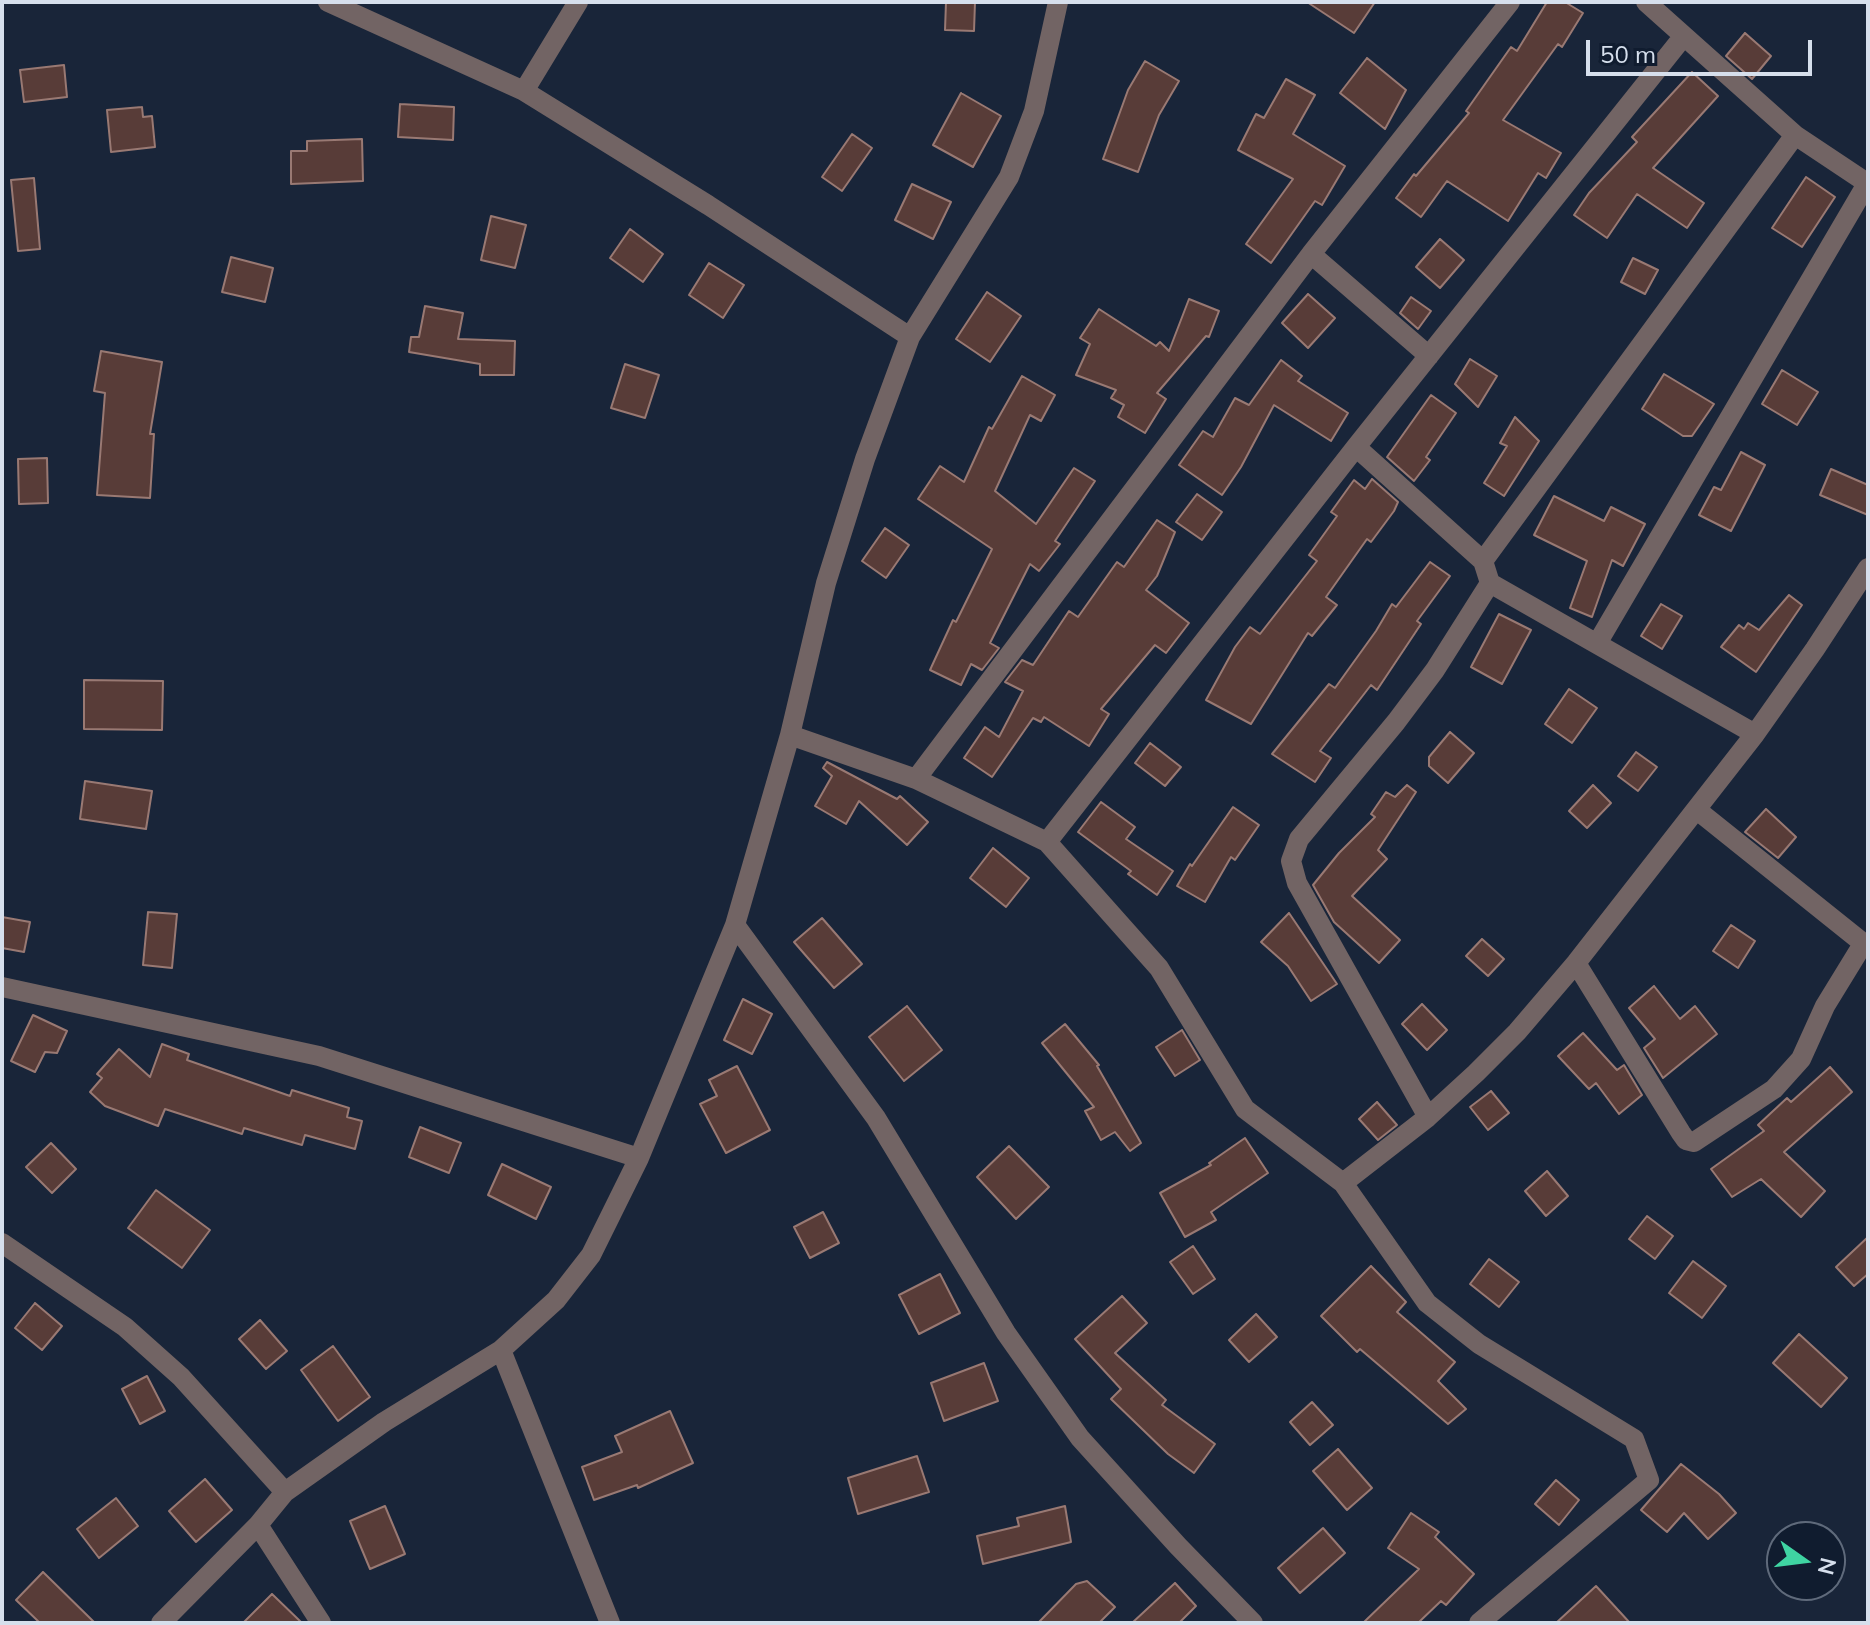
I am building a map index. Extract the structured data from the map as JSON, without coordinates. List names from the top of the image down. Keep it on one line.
{"scale_bar":"50 m","north":"right"}
